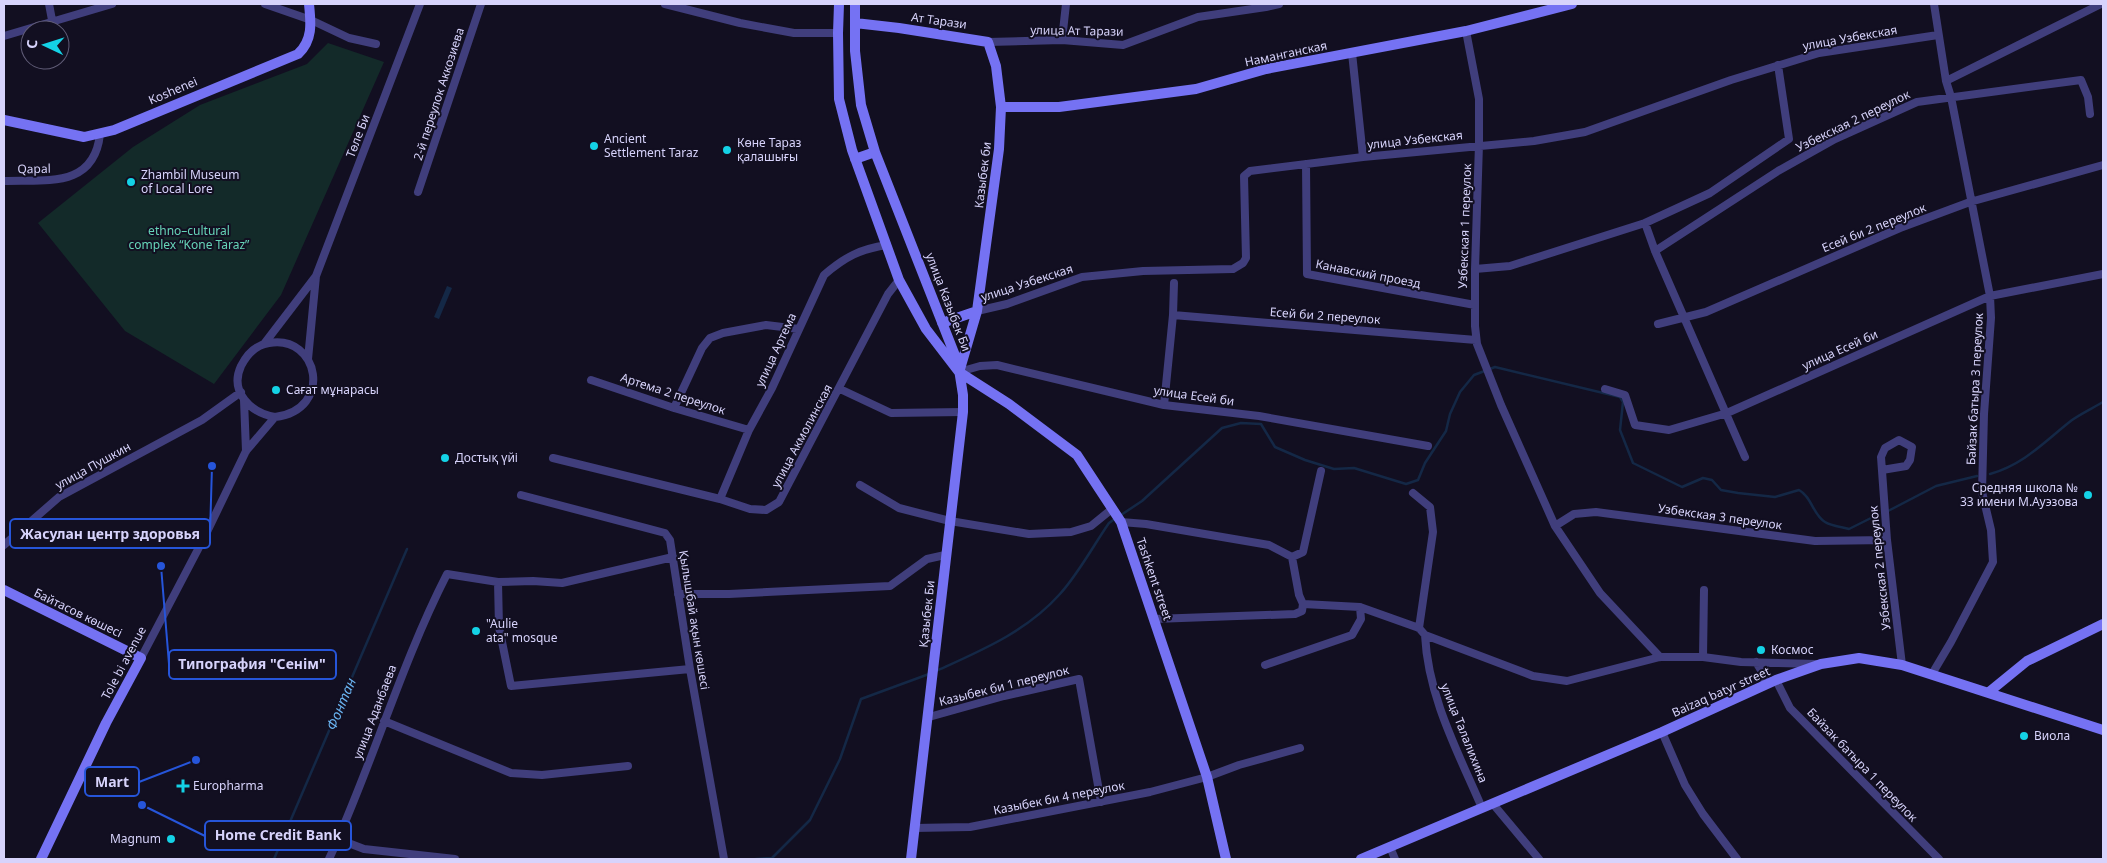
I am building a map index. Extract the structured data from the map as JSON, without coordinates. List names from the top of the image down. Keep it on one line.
{"streets":{"main road":["Ат Тарази","Наманганская","Koshenei","Казыбек би","улица Казыбек Би","Tashkent street","Байтасов көшесі","Қазыбек Би","Tole bi avenue","Baizaq batyr street"],"street":["улица Ат Тарази","улица Узбекская","2-й переулок Аккозиева","Узбекская 2 переулок","Төле Би","Qapal","Узбекская 1 переулок","Есей би 2 переулок","Канавский проезд","улица Артема","улица Есей би","Байзак батыра 3 переулок","Артема 2 переулок","улица Акмолинская","улица Пушкин","Узбекская 3 переулок","Қылышбай ақын көшесі","Казыбек би 1 переулок","улица Аданбаева","улица Талалихина","Байзак батыра 1 переулок","Казыбек би 4 переулок"]},"crossings":[["Ат Тарази","улица Ат Тарази"],["Ат Тарази","Казыбек би"],["Ат Тарази","улица Казыбек Би"],["улица Ат Тарази","Казыбек би"],["улица Узбекская","Узбекская 2 переулок"],["улица Узбекская","Казыбек би"],["улица Узбекская","Узбекская 1 переулок"],["улица Узбекская","Канавский проезд"],["улица Узбекская","Байзак батыра 3 переулок"],["Наманганская","Казыбек би"],["Наманганская","Узбекская 1 переулок"],["Koshenei","Qapal"],["Узбекская 2 переулок","Узбекская 1 переулок"],["Узбекская 2 переулок","Байзак батыра 3 переулок"],["Узбекская 2 переулок","Узбекская 3 переулок"],["Узбекская 2 переулок","Baizaq batyr street"],["Төле Би","улица Пушкин"],["Казыбек би","улица Казыбек Би"],["Казыбек би","улица Есей би"],["Казыбек би","Tashkent street"],["Казыбек би","Қазыбек Би"],["Узбекская 1 переулок","Есей би 2 переулок"],["Узбекская 1 переулок","Канавский проезд"],["Узбекская 1 переулок","Узбекская 3 переулок"],["Есей би 2 переулок","Байзак батыра 3 переулок"],["улица Казыбек Би","улица Артема"],["улица Казыбек Би","улица Есей би"],["улица Казыбек Би","улица Акмолинская"],["улица Казыбек Би","Tashkent street"],["улица Казыбек Би","Қазыбек Би"],["улица Артема","Артема 2 переулок"],["улица Артема","улица Акмолинская"],["улица Есей би","Байзак батыра 3 переулок"],["улица Есей би","Tashkent street"],["улица Есей би","Қазыбек Би"],["Байзак батыра 3 переулок","Baizaq batyr street"],["Tashkent street","Қазыбек Би"],["Tashkent street","Казыбек би 4 переулок"],["Байтасов көшесі","Tole bi avenue"],["Қазыбек Би","Казыбек би 1 переулок"],["Қазыбек Би","Казыбек би 4 переулок"],["Казыбек би 1 переулок","Казыбек би 4 переулок"],["Baizaq batyr street","улица Талалихина"],["Baizaq batyr street","Байзак батыра 1 переулок"]],"water":["Фонтан"],"parks":["ethno–cultural complex “Kone Taraz”"],"places":{"other":["Ancient Settlement Taraz","Көне Тараз қалашығы","Zhambil Museum of Local Lore","Сағат мұнарасы","Достық үйі","Жасулан центр здоровья","Средняя школа № 33 имени М.Ауэзова","Типография \"Сенім\"","\"Aulie ata\" mosque","Космос","Виола","Mart","Home Credit Bank","Magnum"],"health":["Europharma"]},"north":"left"}
